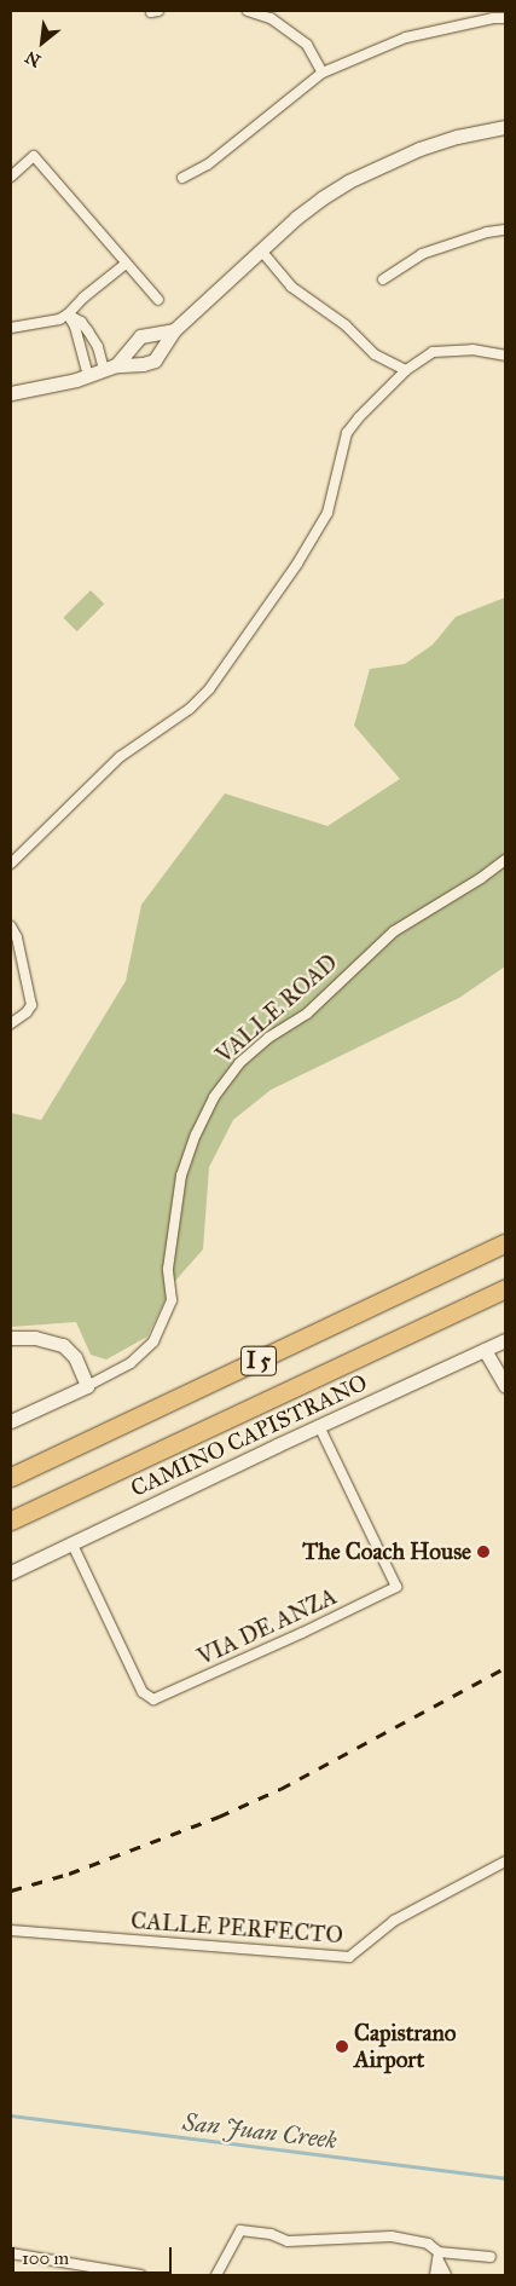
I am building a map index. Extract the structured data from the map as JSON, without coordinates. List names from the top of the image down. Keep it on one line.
{"streets":{"highway":["I 5"],"street":["VALLE ROAD","CAMINO CAPISTRANO","VIA DE ANZA","CALLE PERFECTO"]},"crossings":[["CAMINO CAPISTRANO","VIA DE ANZA"]],"water":["San Juan Creek"],"places":["The Coach House","Capistrano Airport"],"scale_bar":"100 m","north":"bottom left"}
